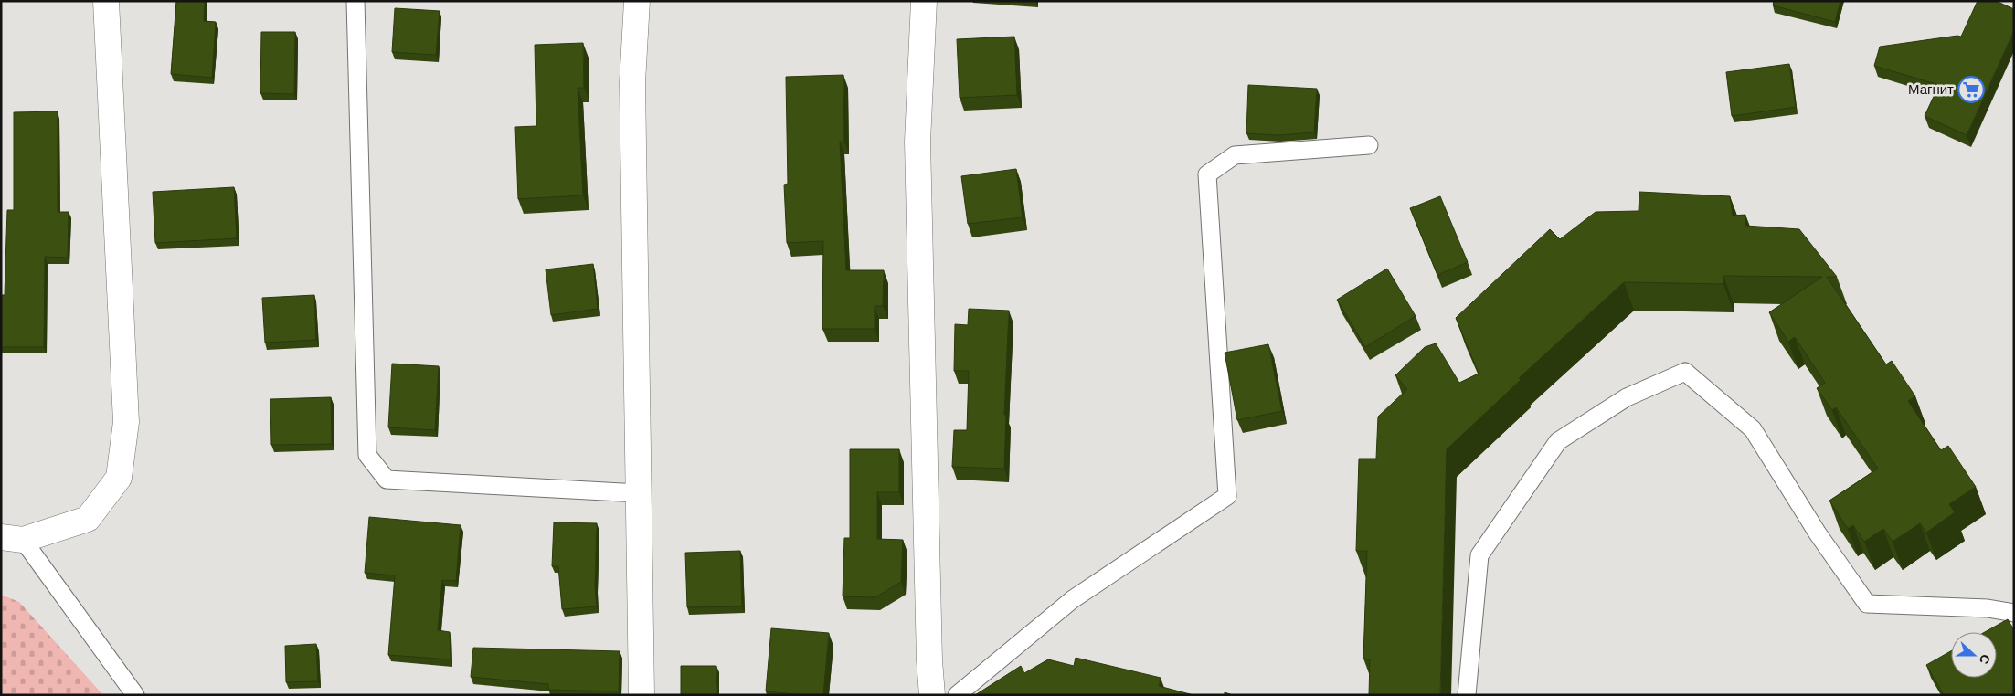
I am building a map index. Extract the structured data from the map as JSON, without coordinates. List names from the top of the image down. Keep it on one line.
{"places":{"supermarket":["Магнит"]},"north":"right"}
